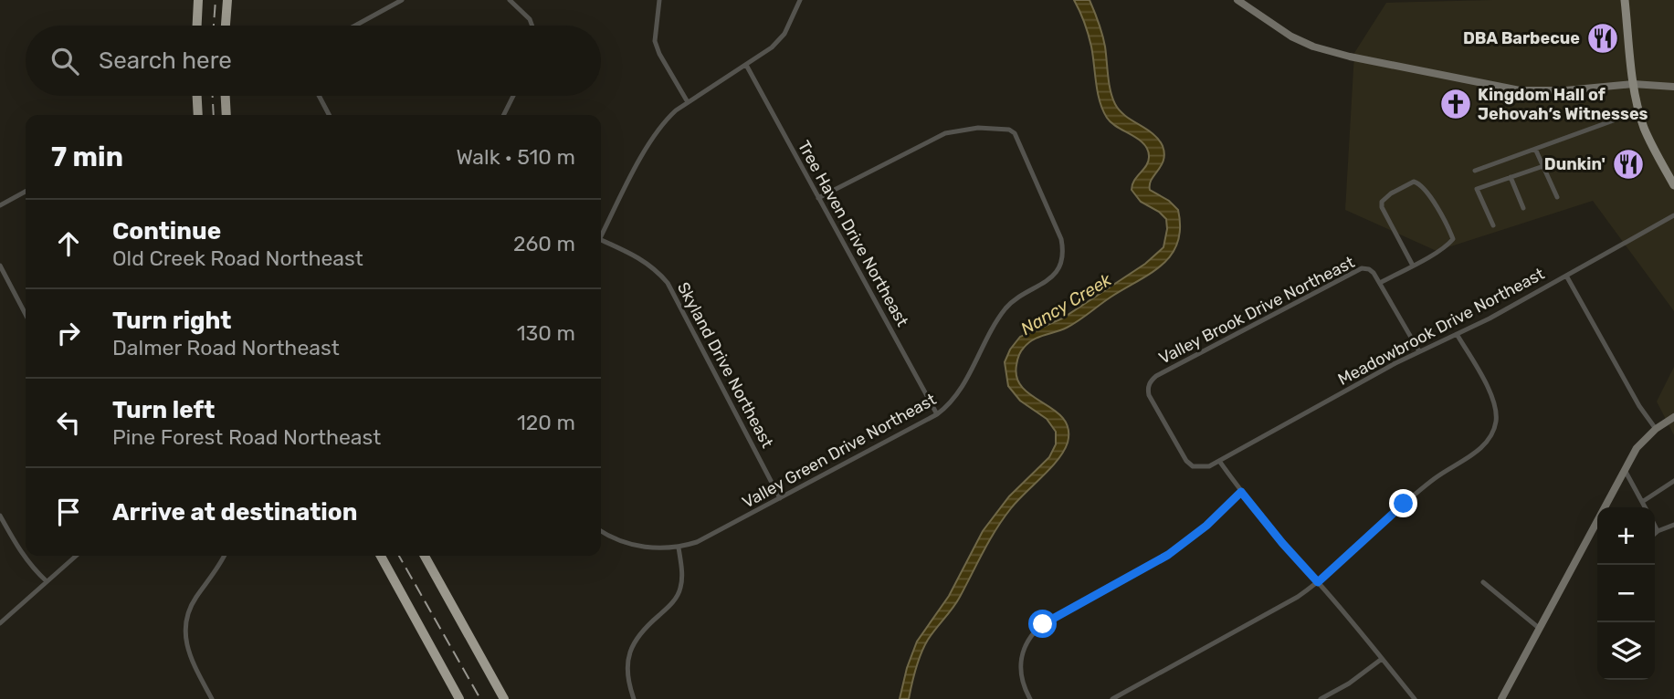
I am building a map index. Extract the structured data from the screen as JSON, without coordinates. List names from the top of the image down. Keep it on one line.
{"streets":{"street":["Tree Haven Drive Northeast","Valley Brook Drive Northeast","Meadowbrook Drive Northeast","Skyland Drive Northeast","Valley Green Drive Northeast"]},"crossings":[["Tree Haven Drive Northeast","Valley Green Drive Northeast"],["Valley Brook Drive Northeast","Meadowbrook Drive Northeast"],["Skyland Drive Northeast","Valley Green Drive Northeast"]],"water":["Nancy Creek"],"places":{"restaurant":["DBA Barbecue","Dunkin'"],"church":["Kingdom Hall of Jehovah’s Witnesses"]},"page":{"search":"Search here","heading":["7 min","Walk · 510 m"],"list":[["Continue","Old Creek Road Northeast","260 m"],["Turn right","Dalmer Road Northeast","130 m"],["Turn left","Pine Forest Road Northeast","120 m"],"Arrive at destination"],"map_buttons":["+","−"]}}
